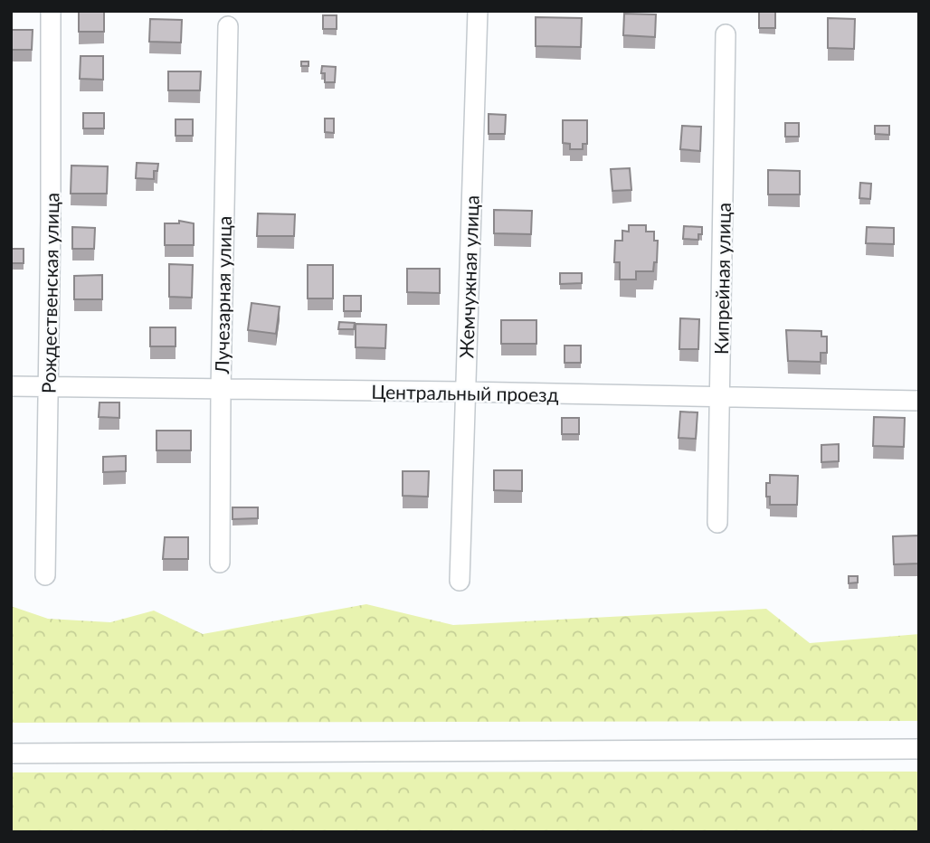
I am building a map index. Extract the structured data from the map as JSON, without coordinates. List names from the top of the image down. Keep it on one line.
{"streets":{"street":["Жемчужная улица","Кипрейная улица","Рождественская улица","Лучезарная улица","Центральный проезд"]},"crossings":[["Жемчужная улица","Центральный проезд"],["Кипрейная улица","Центральный проезд"],["Рождественская улица","Центральный проезд"],["Лучезарная улица","Центральный проезд"]]}
